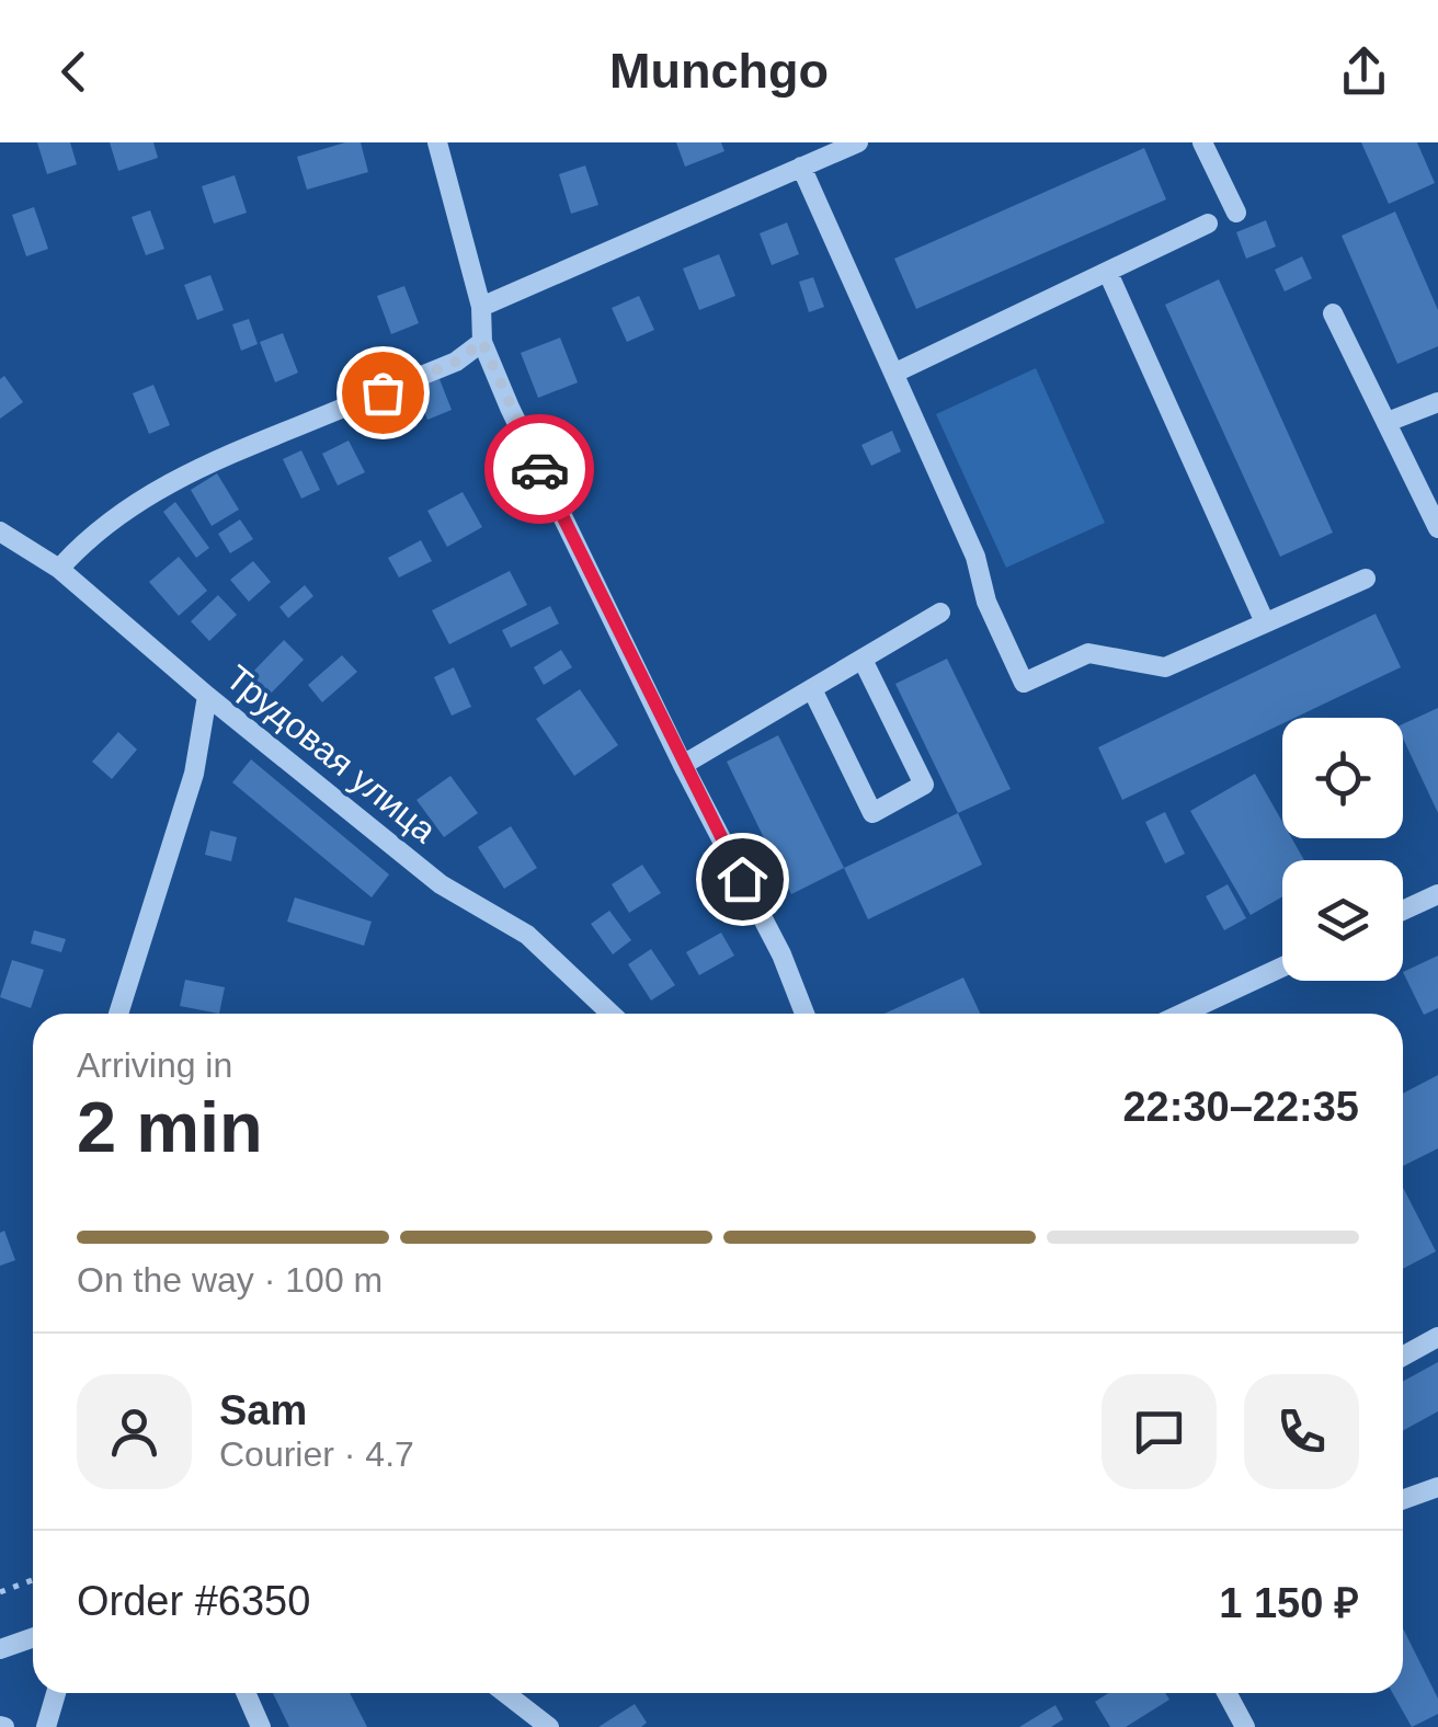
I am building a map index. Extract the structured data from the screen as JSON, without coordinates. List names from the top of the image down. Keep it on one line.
{"streets":{"street":["Трудовая улица"]},"page":{"header":"Munchgo","heading":["2 min","Arriving in","22:30–22:35"],"panel":["Sam","Courier · 4.7","Order #6350","1 150 ₽"],"bar":"On the way · 100 m"}}
